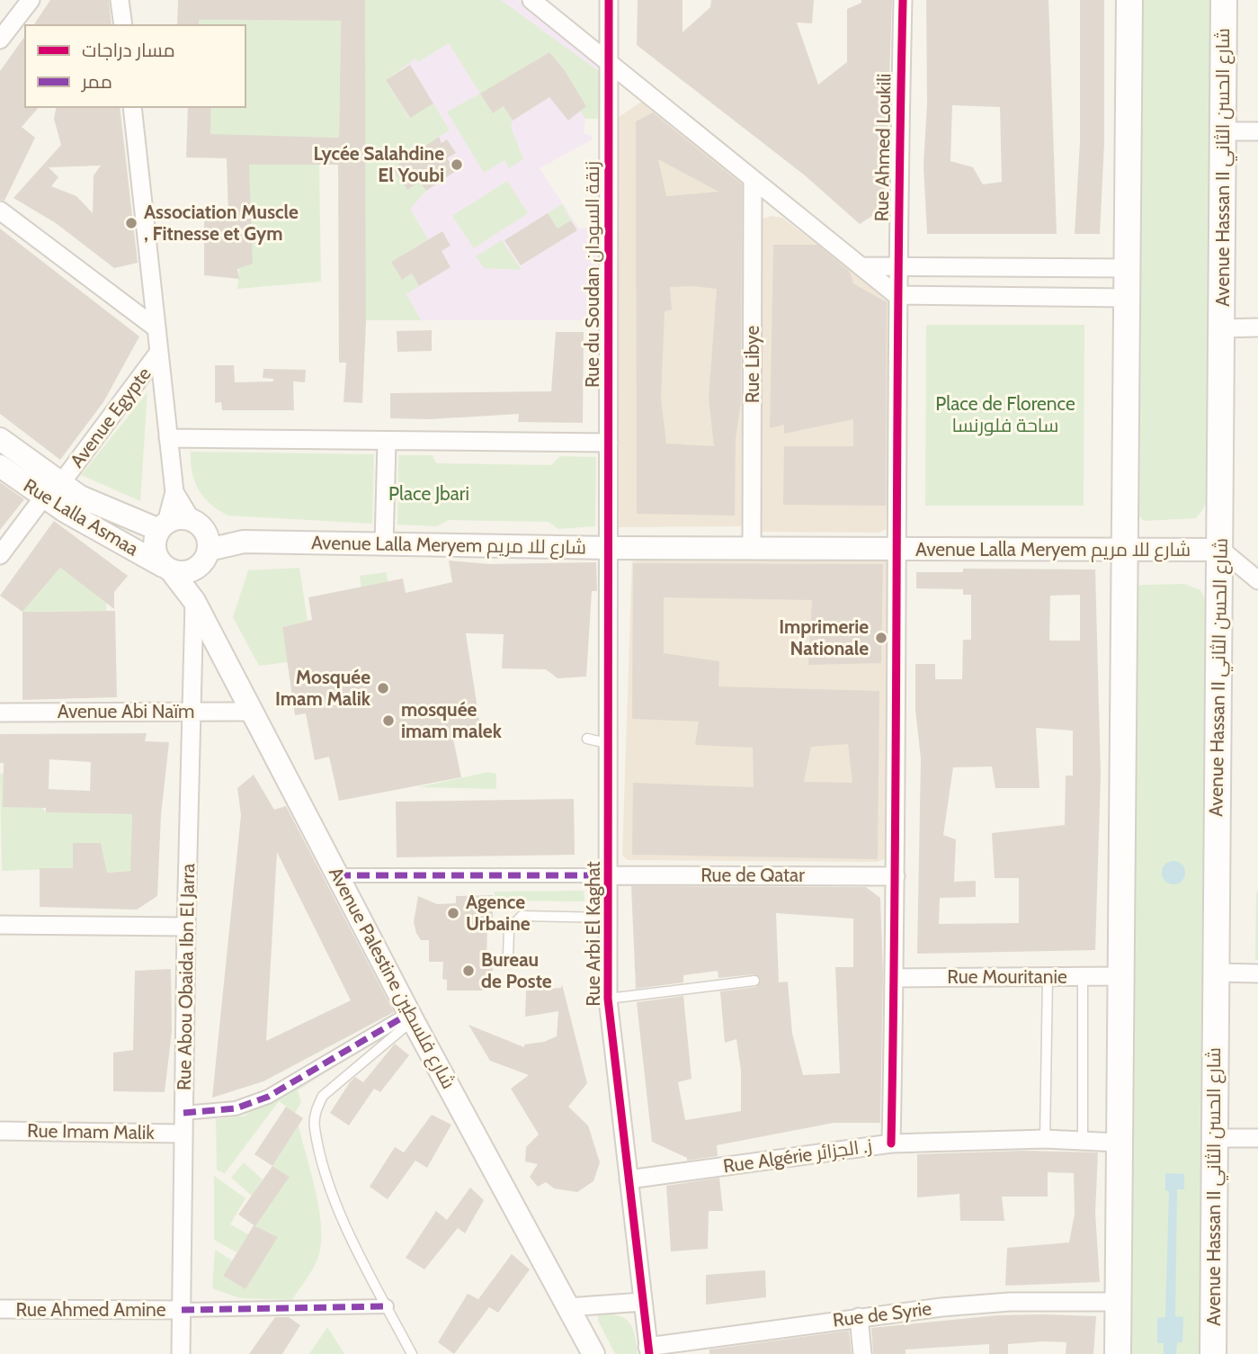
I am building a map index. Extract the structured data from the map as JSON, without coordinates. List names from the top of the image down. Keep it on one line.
{"streets":{"main road":["Avenue Hassan II شارع الحسن الثاني"],"street":["Rue Ahmed Loukili","Rue du Soudan زنقة السودان","Rue Libye","Avenue Egypte","Rue Lalla Asmaa","Avenue Lalla Meryem شارع للا مريم","Avenue Abi Naïm","Rue de Qatar","Rue Arbi El Kaghat","Rue Abou Obaida Ibn El Jarra","Rue Mouritanie","Avenue Palestine شارع فلسطين","Rue Imam Malik","Rue Algérie ز. الجزائر","Rue Ahmed Amine","Rue de Syrie"]},"crossings":[["Rue Ahmed Loukili","Avenue Lalla Meryem شارع للا مريم"],["Rue Ahmed Loukili","Rue de Qatar"],["Rue Ahmed Loukili","Rue Mouritanie"],["Rue Ahmed Loukili","Rue Algérie ز. الجزائر"],["Avenue Hassan II شارع الحسن الثاني","Avenue Lalla Meryem شارع للا مريم"],["Rue du Soudan زنقة السودان","Avenue Lalla Meryem شارع للا مريم"],["Rue du Soudan زنقة السودان","Rue Arbi El Kaghat"],["Rue Libye","Avenue Lalla Meryem شارع للا مريم"],["Avenue Egypte","Rue Lalla Asmaa"],["Avenue Egypte","Avenue Lalla Meryem شارع للا مريم"],["Avenue Egypte","Avenue Palestine شارع فلسطين"],["Rue Lalla Asmaa","Avenue Lalla Meryem شارع للا مريم"],["Rue Lalla Asmaa","Avenue Palestine شارع فلسطين"],["Avenue Lalla Meryem شارع للا مريم","Rue Arbi El Kaghat"],["Avenue Lalla Meryem شارع للا مريم","Avenue Palestine شارع فلسطين"],["Avenue Abi Naïm","Rue Abou Obaida Ibn El Jarra"],["Avenue Abi Naïm","Avenue Palestine شارع فلسطين"],["Rue de Qatar","Rue Arbi El Kaghat"],["Rue Arbi El Kaghat","Rue Algérie ز. الجزائر"],["Rue Arbi El Kaghat","Rue de Syrie"],["Rue Abou Obaida Ibn El Jarra","Avenue Palestine شارع فلسطين"],["Rue Abou Obaida Ibn El Jarra","Rue Imam Malik"],["Rue Abou Obaida Ibn El Jarra","Rue Ahmed Amine"]],"parks":["Place de Florence ساحة فلورنسا","Place Jbari"],"places":["Lycée Salahdine El Youbi","Association Muscle , Fitnesse et Gym","Imprimerie Nationale","Mosquée Imam Malik","mosquée imam malek","Agence Urbaine","Bureau de Poste"],"legend":["مسار دراجات","ممر"]}
